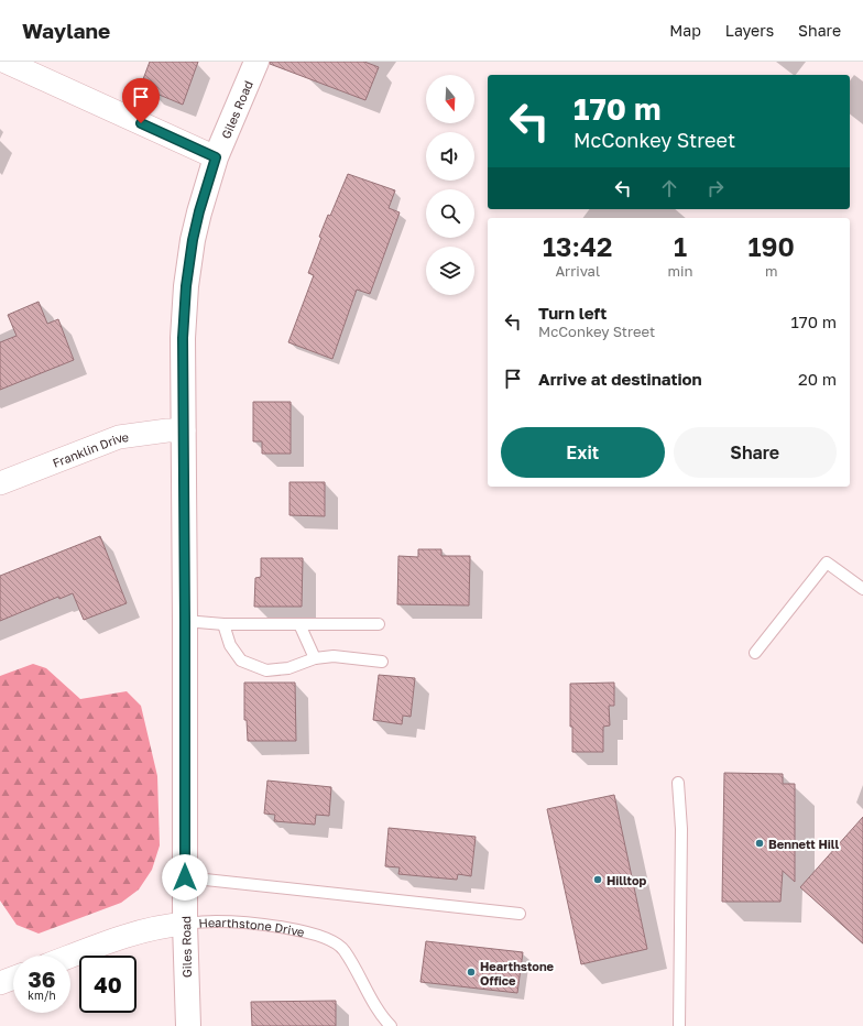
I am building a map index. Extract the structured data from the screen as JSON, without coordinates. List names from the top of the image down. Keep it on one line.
{"streets":{"street":["Giles Road","Franklin Drive","Hearthstone Drive"]},"crossings":[["Giles Road","Franklin Drive"],["Giles Road","Hearthstone Drive"]],"places":["Bennett Hill","Hilltop","Hearthstone Office"],"north":"bottom","page":{"header":"Waylane","nav":["Map","Layers","Share"],"turn":["170 m","McConkey Street"],"eta":["13:42","Arrival","1","min","190","m"],"list":[{"name":"Turn left","note":"McConkey Street","value":"170 m"},{"name":"Arrive at destination","value":"20 m"}],"buttons":["Exit","Share"],"speed":"36 km/h","limit":"40"}}
